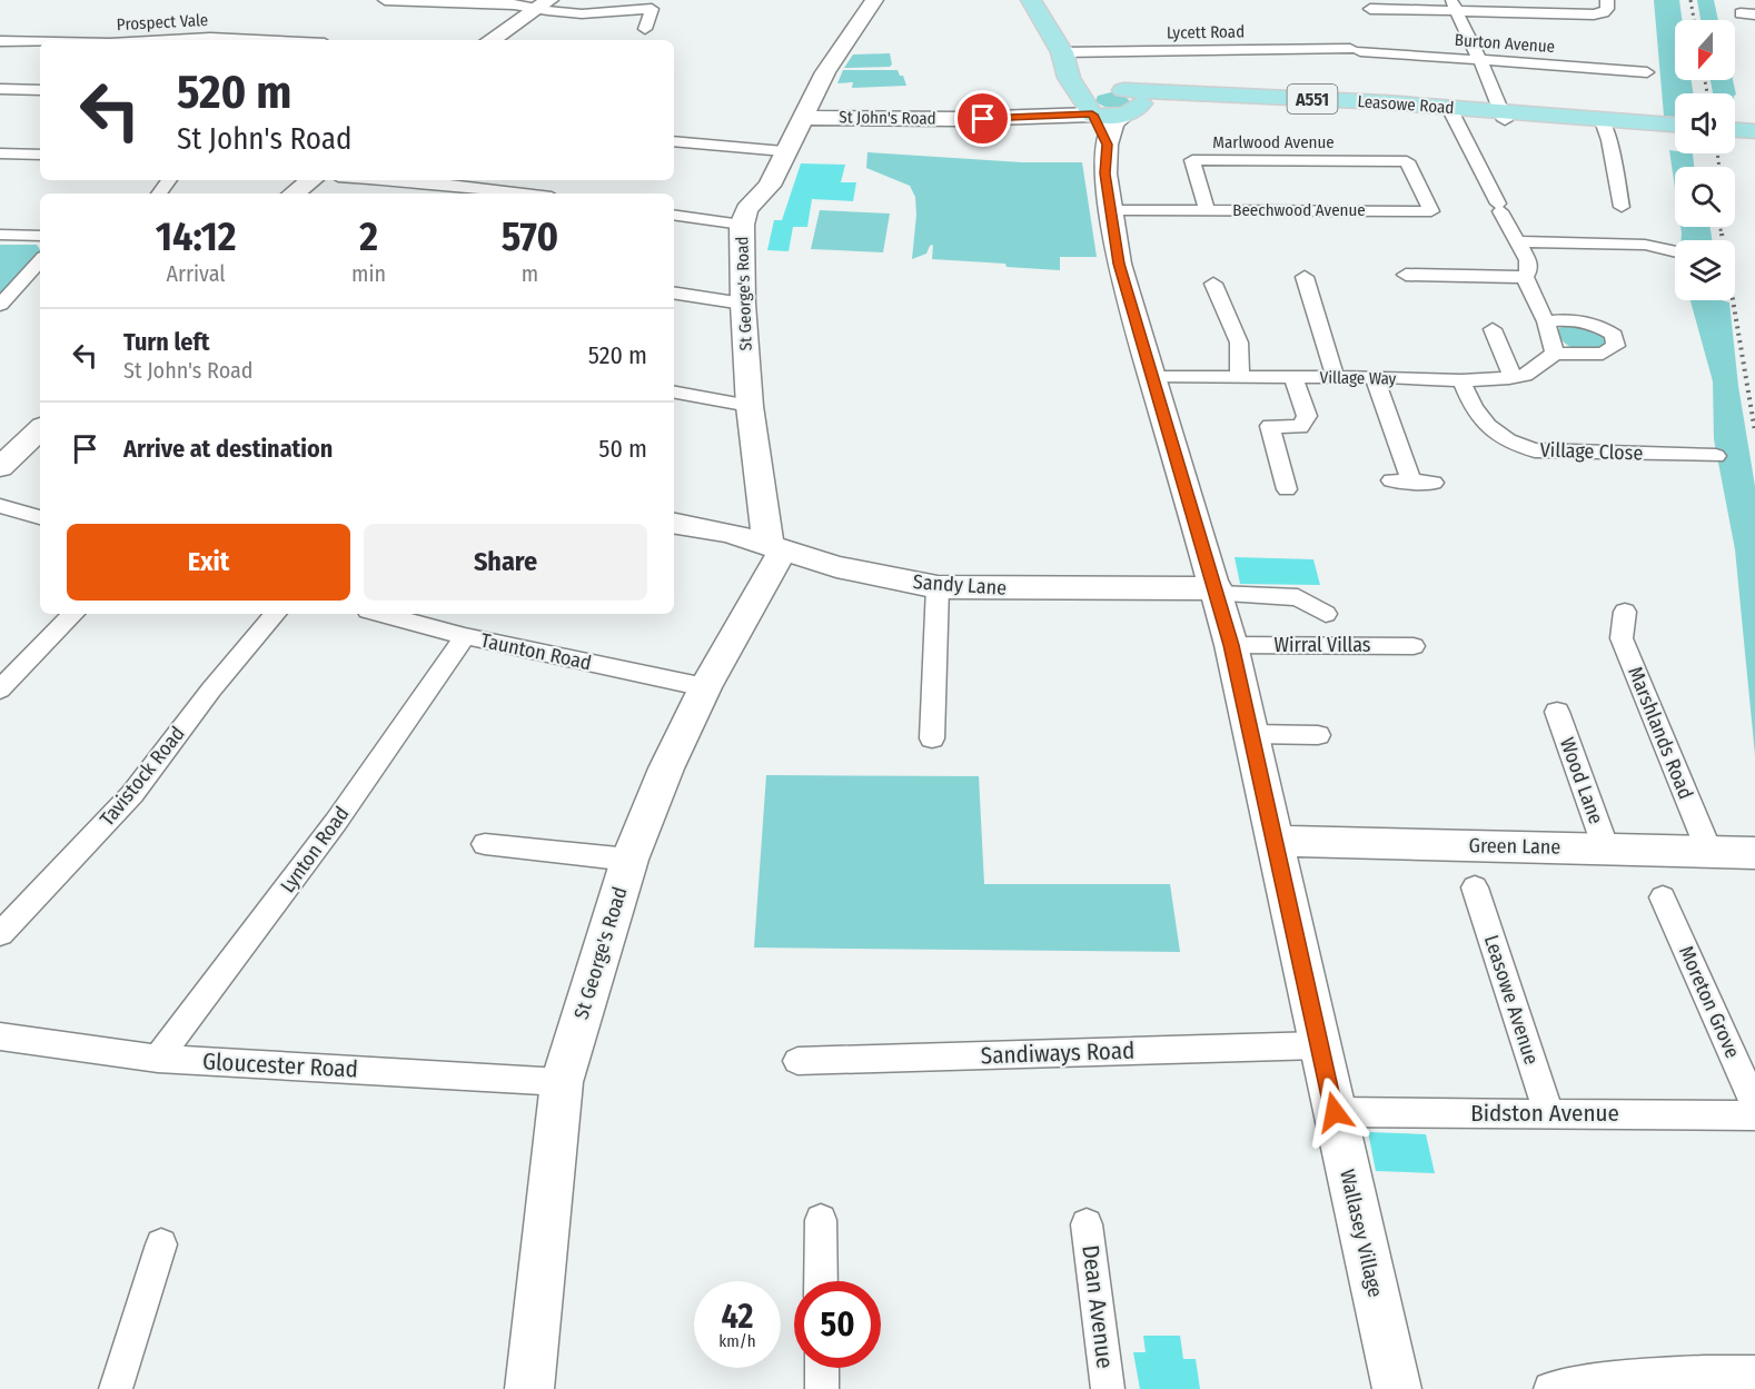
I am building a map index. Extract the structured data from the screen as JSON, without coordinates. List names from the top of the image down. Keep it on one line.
{"streets":{"main road":["A551","Leasowe Road","Wallasey Village"],"street":["Prospect Vale","Lycett Road","Burton Avenue","St John's Road","Marlwood Avenue","Beechwood Avenue","St George's Road","Village Way","Village Close","Sandy Lane","Wirral Villas","Taunton Road","Marshlands Road","Tavistock Road","Wood Lane","Green Lane","Lynton Road","Leasowe Avenue","Moreton Grove","Sandiways Road","Gloucester Road","Bidston Avenue","Dean Avenue"]},"crossings":[["Lycett Road","Burton Avenue"],["Lycett Road","Wallasey Village"],["Leasowe Road","St John's Road"],["Leasowe Road","Wallasey Village"],["St John's Road","St George's Road"],["St John's Road","Wallasey Village"],["Marlwood Avenue","Beechwood Avenue"],["Beechwood Avenue","Wallasey Village"],["St George's Road","Sandy Lane"],["St George's Road","Taunton Road"],["St George's Road","Gloucester Road"],["Village Way","Village Close"],["Village Way","Wallasey Village"],["Sandy Lane","Wallasey Village"],["Wirral Villas","Wallasey Village"],["Taunton Road","Lynton Road"],["Marshlands Road","Green Lane"],["Wood Lane","Green Lane"],["Green Lane","Wallasey Village"],["Lynton Road","Gloucester Road"],["Leasowe Avenue","Bidston Avenue"],["Sandiways Road","Wallasey Village"],["Bidston Avenue","Wallasey Village"]],"north":"bottom","page":{"turn":["520 m","St John's Road"],"eta":["14:12","Arrival","2","min","570","m"],"list":[{"name":"Turn left","note":"St John's Road","value":"520 m"},{"name":"Arrive at destination","value":"50 m"}],"buttons":["Exit","Share"],"speed":"42 km/h","limit":"50"}}
